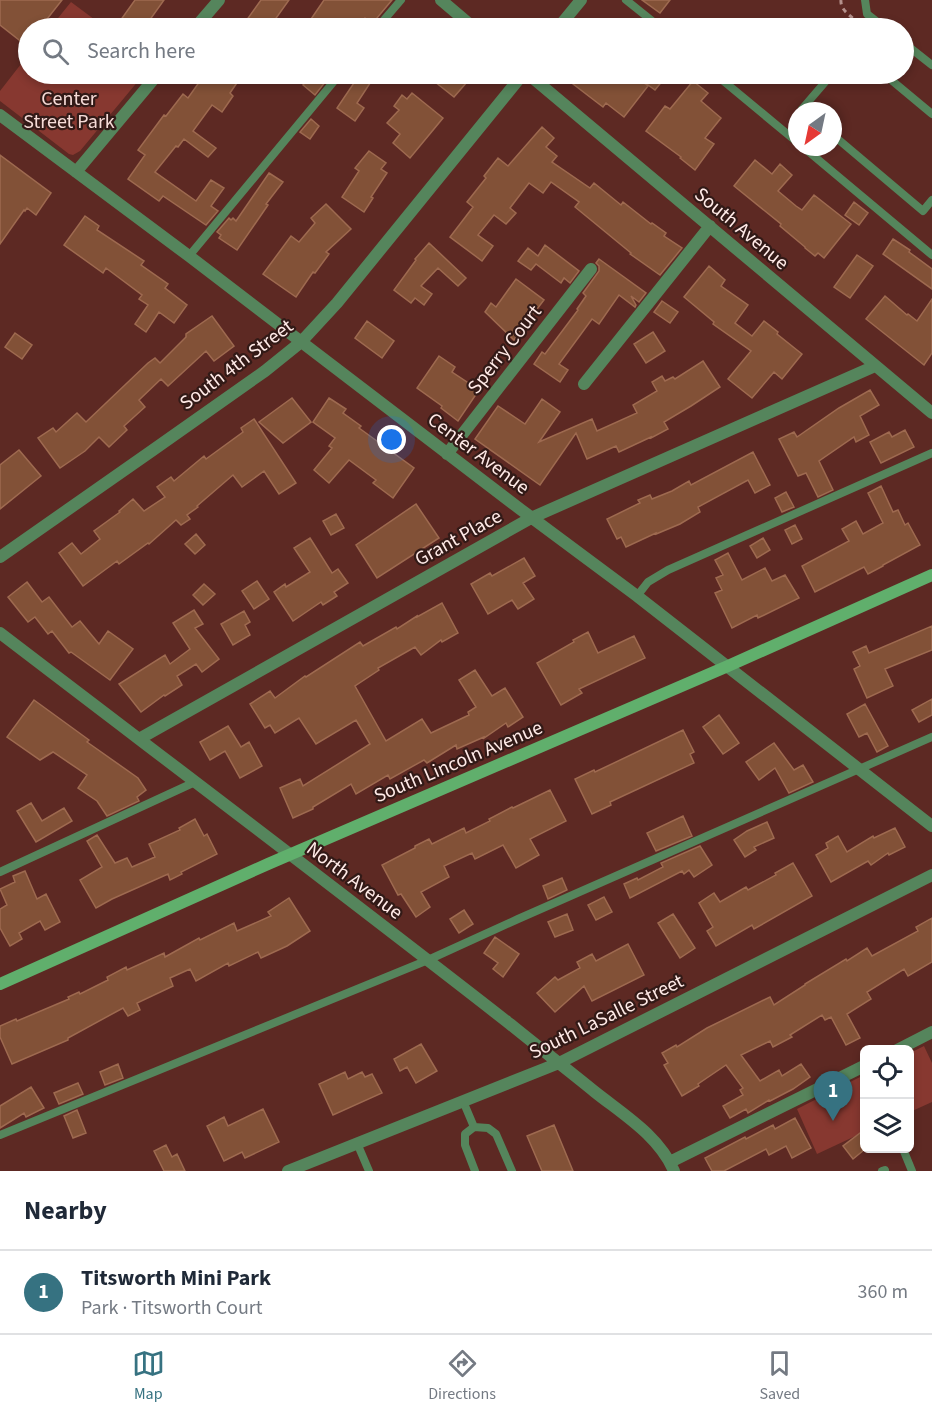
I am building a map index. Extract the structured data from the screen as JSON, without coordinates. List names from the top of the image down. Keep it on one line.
{"streets":{"street":["South Avenue","Sperry Court","South 4th Street","Center Avenue","Grant Place","South Lincoln Avenue","North Avenue","South LaSalle Street"]},"crossings":[["South Avenue","Grant Place"],["Sperry Court","Center Avenue"],["South 4th Street","Center Avenue"],["Center Avenue","Grant Place"],["Center Avenue","South Lincoln Avenue"],["Grant Place","North Avenue"],["South Lincoln Avenue","North Avenue"],["North Avenue","South LaSalle Street"]],"parks":["Center Street Park"],"north":"bottom left","page":{"search":"Search here","pins":"1","heading":"Nearby","list":[{"mark":"1","name":"Titsworth Mini Park","note":"Park · Titsworth Court","value":"360 m"}],"nav":["Map","Directions","Saved"]}}
